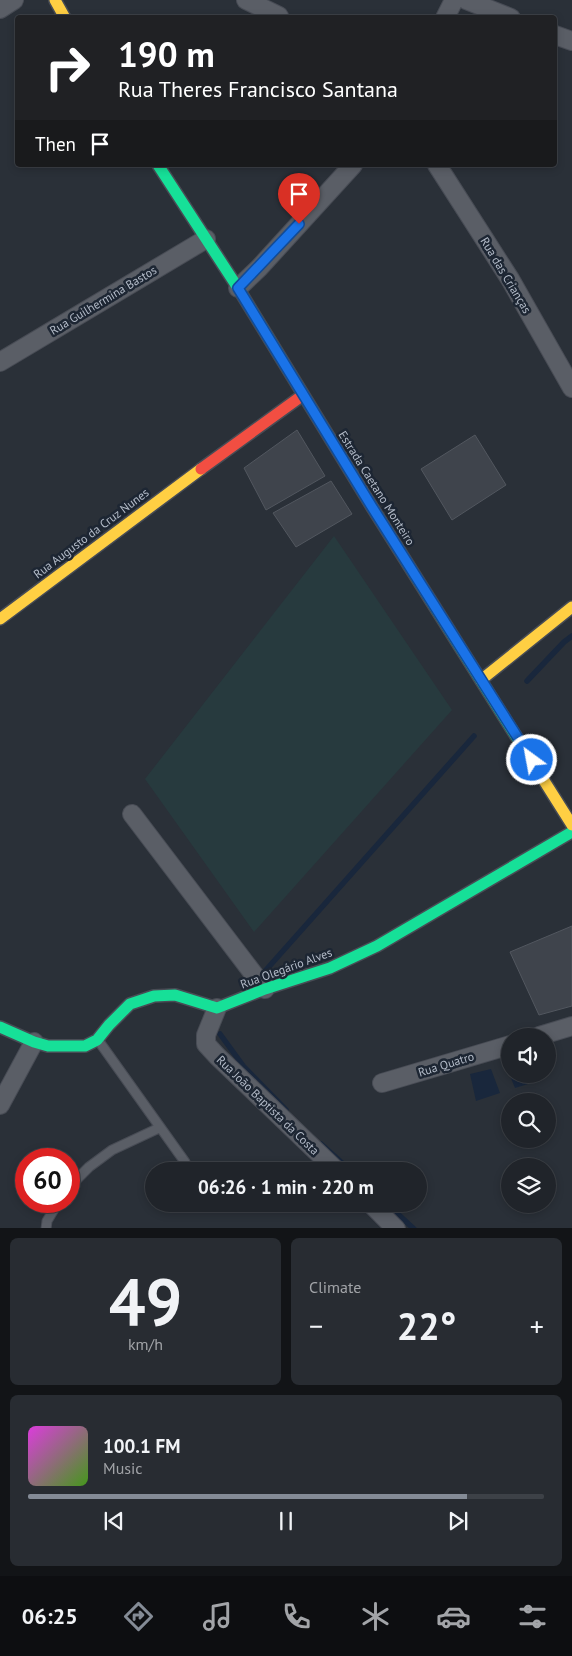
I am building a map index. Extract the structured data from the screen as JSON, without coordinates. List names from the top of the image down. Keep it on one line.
{"streets":{"street":["Rua das Crianças","Rua Guilhermina Bastos","Estrada Caetano Monteiro","Rua Augusto da Cruz Nunes","Rua Olegário Alves","Rua Quatro","Rua João Baptista da Costa"]},"crossings":[["Rua Guilhermina Bastos","Estrada Caetano Monteiro"],["Estrada Caetano Monteiro","Rua Augusto da Cruz Nunes"],["Rua Olegário Alves","Rua João Baptista da Costa"]],"page":{"turn":["190 m","Rua Theres Francisco Santana"],"then":"Then","limit":"60","trip":"06:26 · 1 min · 220 m","tile":[["49","km/h"],"Climate"],"heat":["−","22°","+"],"song":["100.1 FM","Music"],"tabs":"06:25"}}
